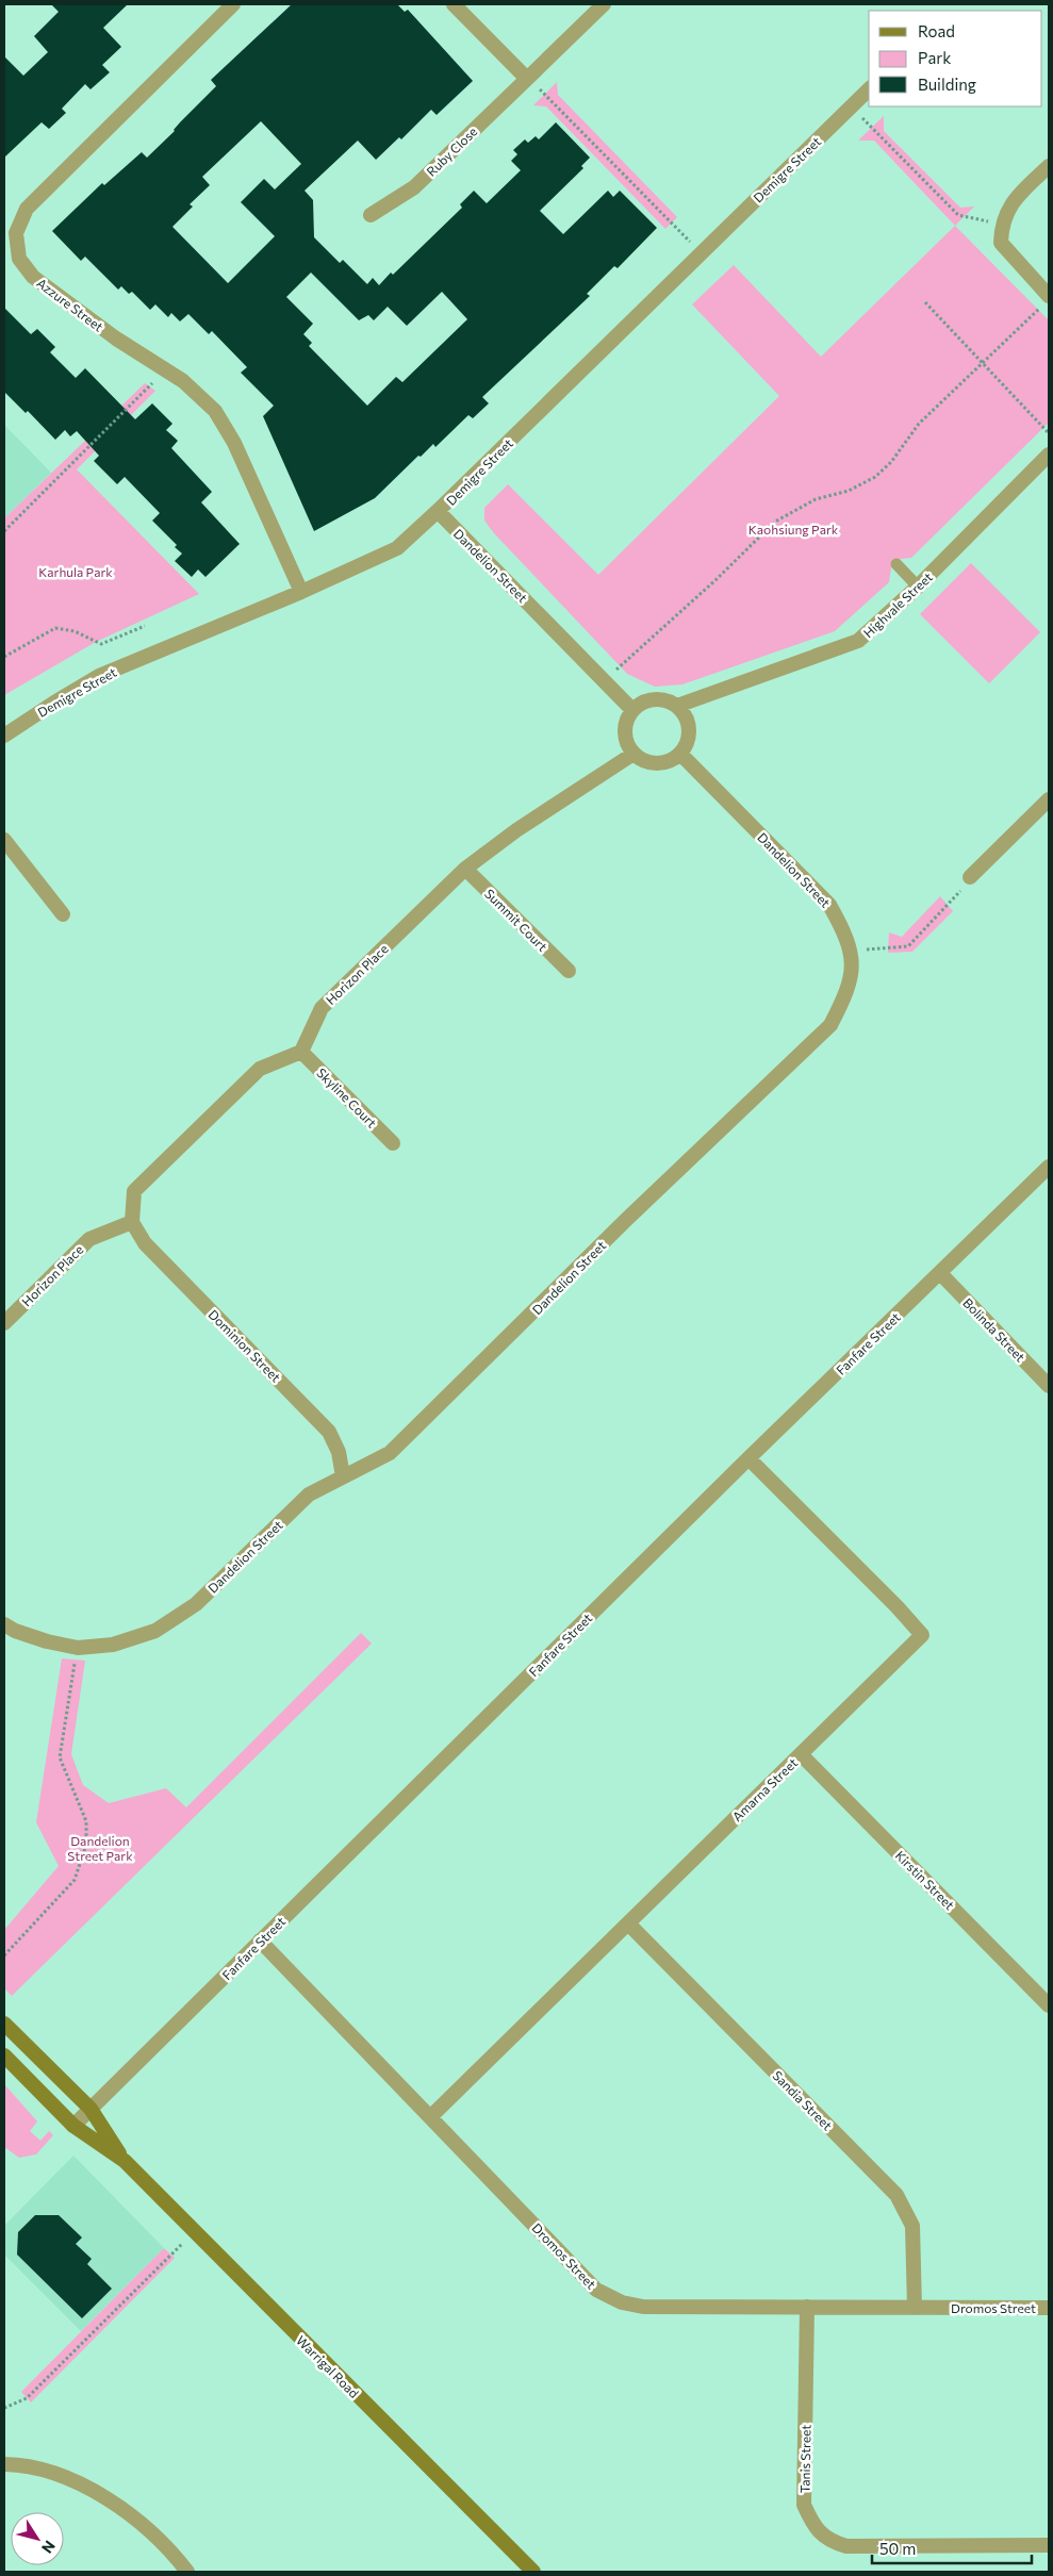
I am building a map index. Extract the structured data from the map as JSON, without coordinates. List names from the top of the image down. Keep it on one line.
{"streets":{"main road":["Warrigal Road"],"street":["Ruby Close","Demigre Street","Azzure Street","Dandelion Street","Highvale Street","Summit Court","Horizon Place","Skyline Court","Bolinda Street","Fanfare Street","Dominion Street","Amarna Street","Kirstin Street","Sandia Street","Dromos Street","Tanis Street"]},"crossings":[["Demigre Street","Azzure Street"],["Demigre Street","Dandelion Street"],["Dandelion Street","Highvale Street"],["Dandelion Street","Horizon Place"],["Dandelion Street","Dominion Street"],["Highvale Street","Horizon Place"],["Summit Court","Horizon Place"],["Horizon Place","Skyline Court"],["Horizon Place","Dominion Street"],["Bolinda Street","Fanfare Street"],["Fanfare Street","Amarna Street"],["Fanfare Street","Dromos Street"],["Fanfare Street","Warrigal Road"],["Amarna Street","Kirstin Street"],["Amarna Street","Sandia Street"],["Amarna Street","Dromos Street"],["Sandia Street","Dromos Street"],["Dromos Street","Tanis Street"]],"parks":["Kaohsiung Park","Karhula Park","Dandelion Street Park"],"legend":["Road","Park","Building"],"scale_bar":"50 m","north":"bottom right"}
